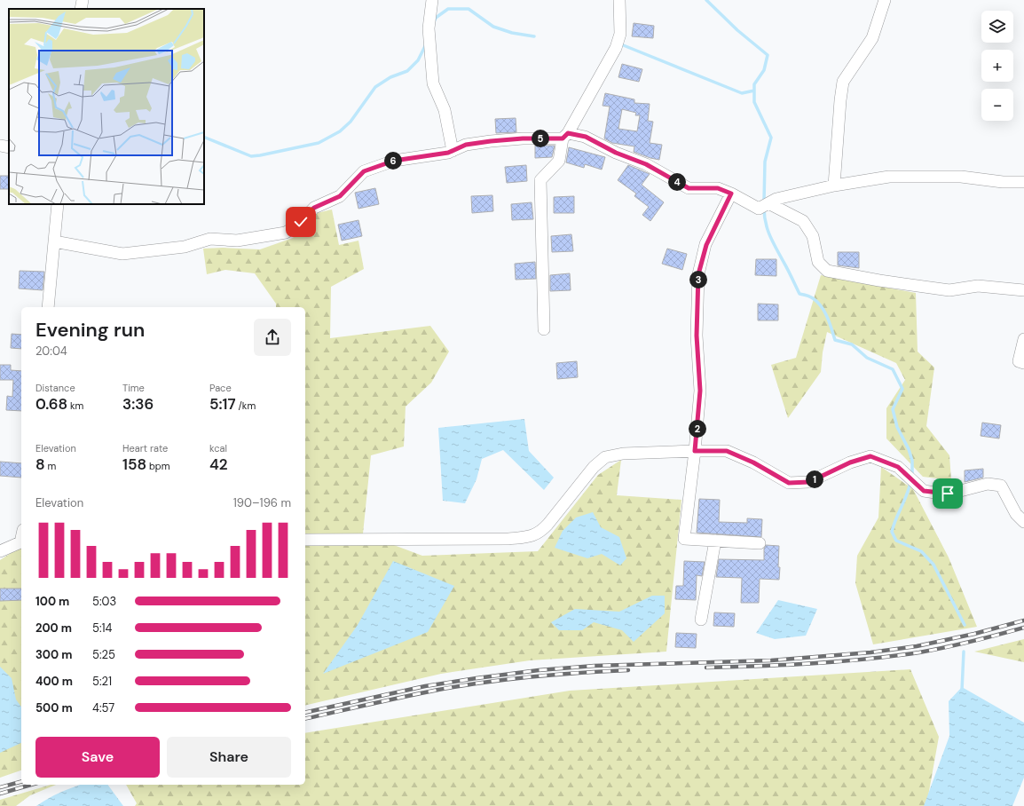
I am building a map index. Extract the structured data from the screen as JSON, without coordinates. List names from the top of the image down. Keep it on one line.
{"page":{"map_buttons":["+","−"],"pins":["5","6","4","3","2","1"],"heading":["Evening run","20:04"],"stats":[["Distance","0.68 km"],["Time","3:36"],["Pace","5:17 /km"],["Elevation","8 m"],["Heart rate","158 bpm"],["kcal","42"]],"chart":["Elevation","190–196 m"],"list":[{"name":"100 m","note":"5:03"},{"name":"200 m","note":"5:14"},{"name":"300 m","note":"5:25"},{"name":"400 m","note":"5:21"},{"name":"500 m","note":"4:57"}],"buttons":["Save","Share"]}}
